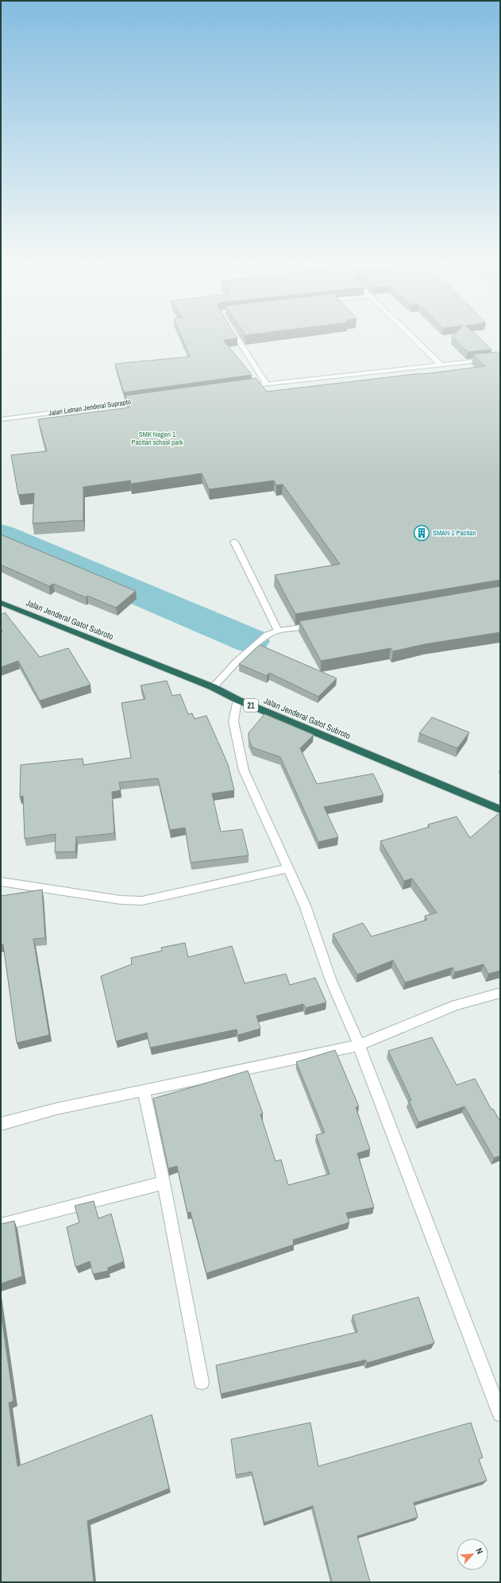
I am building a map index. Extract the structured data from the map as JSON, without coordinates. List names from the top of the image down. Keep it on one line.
{"streets":{"highway":["Jalan Jenderal Gatot Subroto","21"],"street":["Jalan Letnan Jenderal Suprapto"]},"parks":["SMK Negeri 1 Pacitan school park"],"places":{"building":["SMAN 1 Pacitan"]},"north":"top right"}
